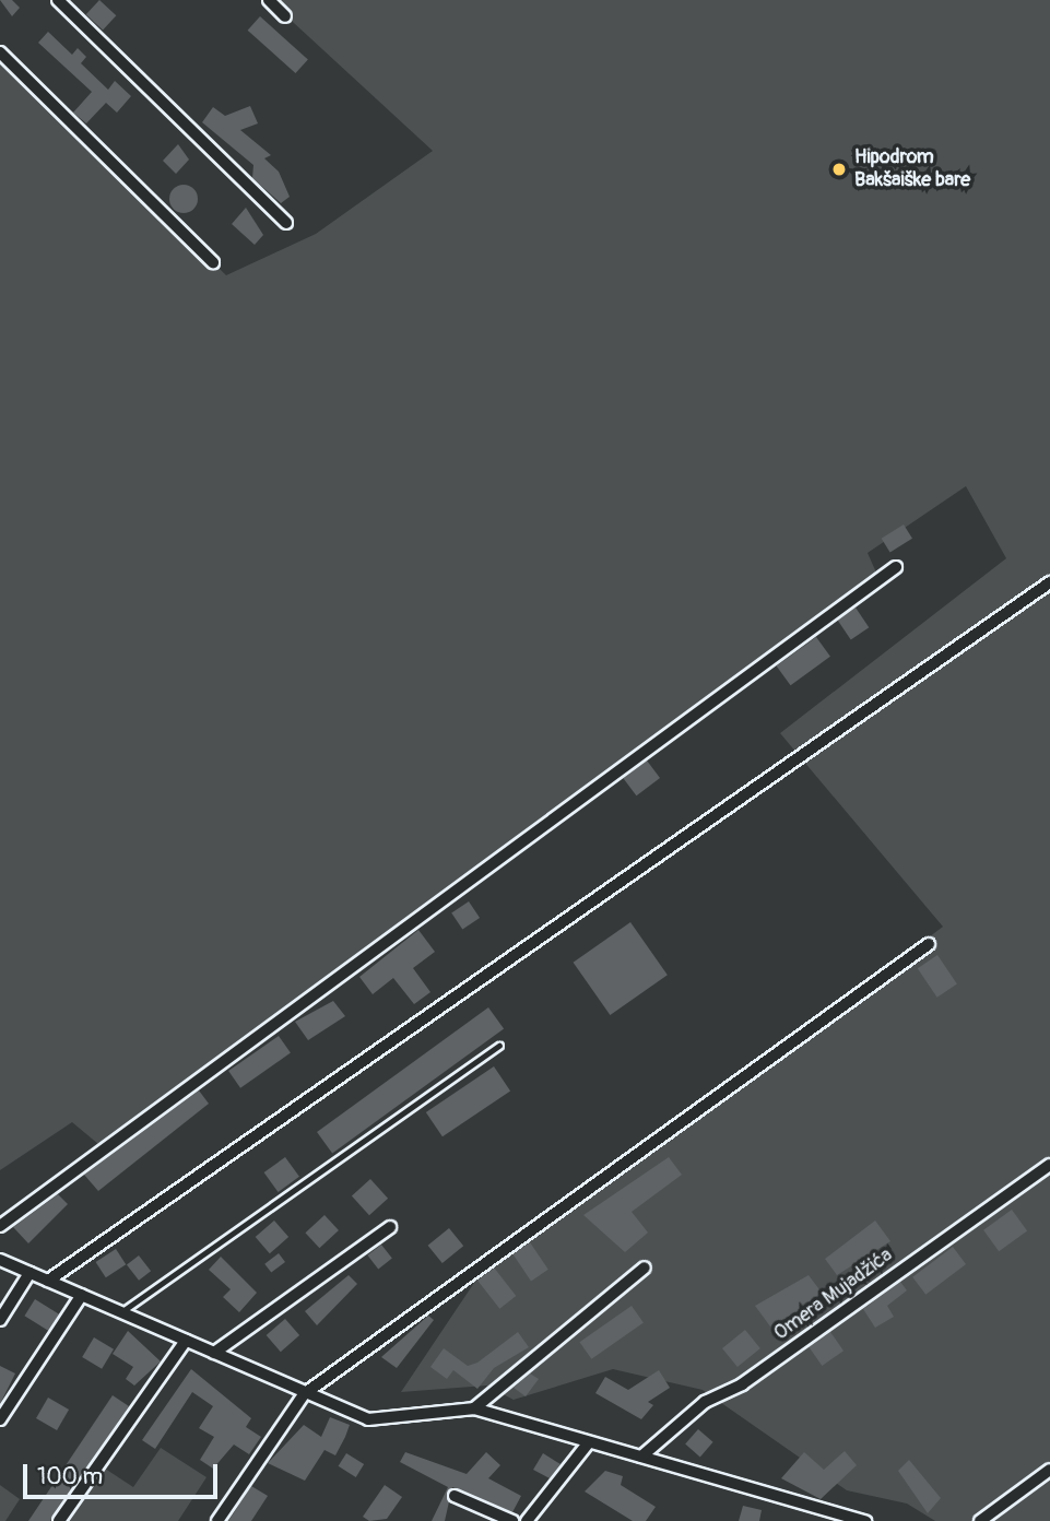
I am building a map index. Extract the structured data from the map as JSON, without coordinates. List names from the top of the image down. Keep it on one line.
{"streets":{"street":["Omera Mujadžića"]},"places":["Hipodrom Bakšaiške bare"],"scale_bar":"100 m"}
